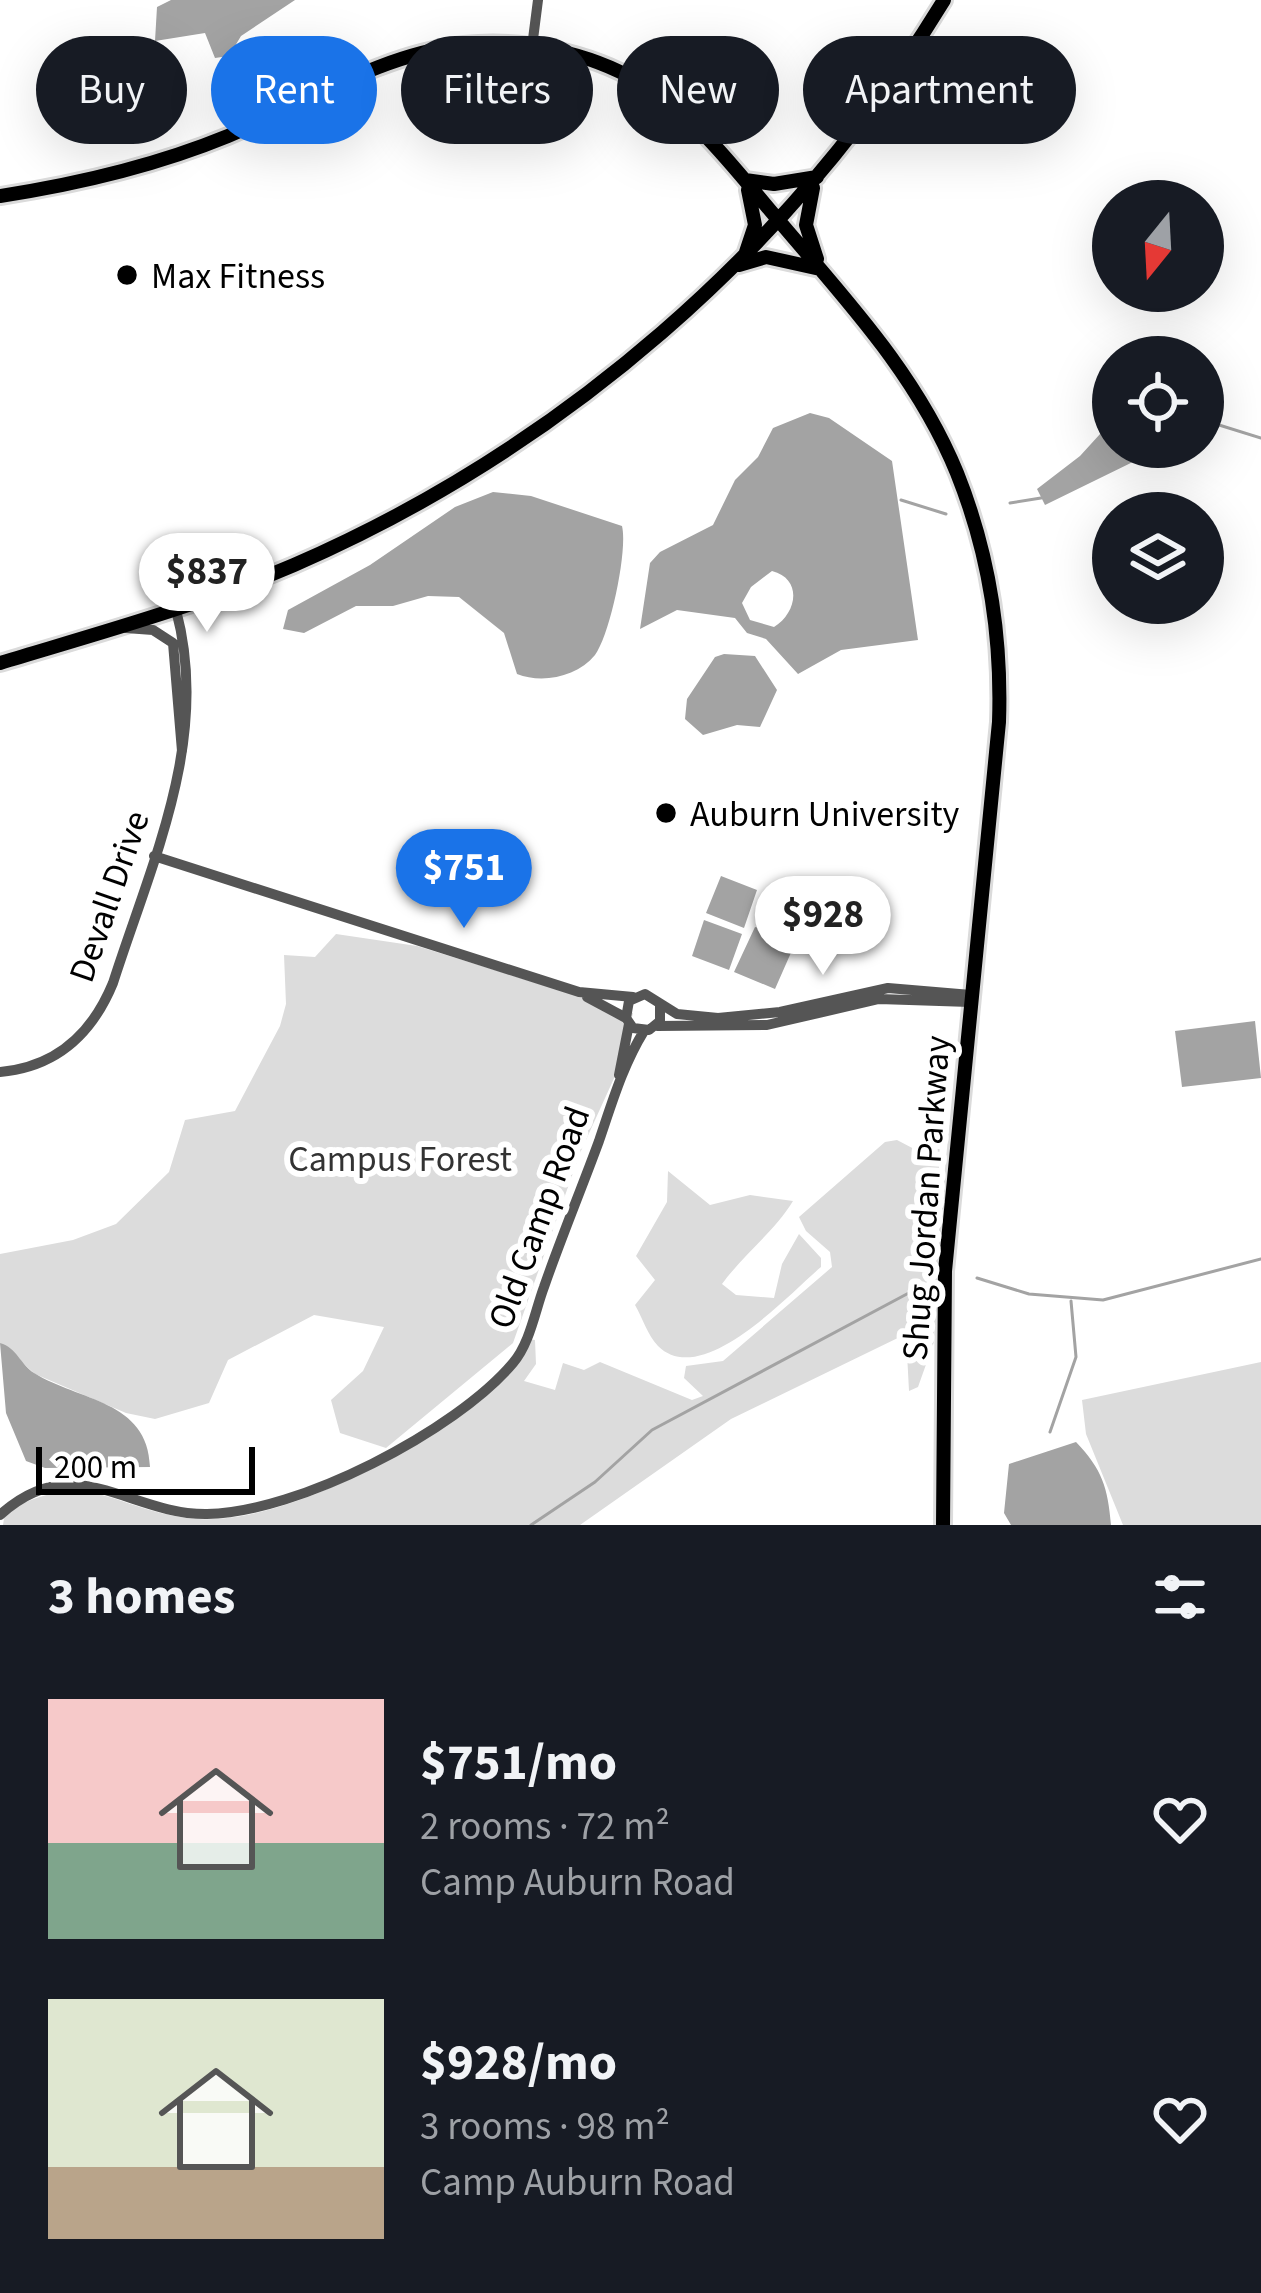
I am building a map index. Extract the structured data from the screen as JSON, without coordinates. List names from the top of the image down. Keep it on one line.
{"streets":{"main road":["Shug Jordan Parkway"],"street":["Devall Drive","Old Camp Road"]},"parks":["Campus Forest"],"places":["Max Fitness","Auburn University"],"scale_bar":"200 m","north":"bottom","page":{"chip":["Buy","Rent","Filters","New","Apartment"],"price":["$837","$751","$928"],"scale":"200 m","heading":"3 homes","list":[{"name":"$751/mo","note":"2 rooms · 72 m² · Camp Auburn Road"},{"name":"$928/mo","note":"3 rooms · 98 m² · Camp Auburn Road"}]}}
